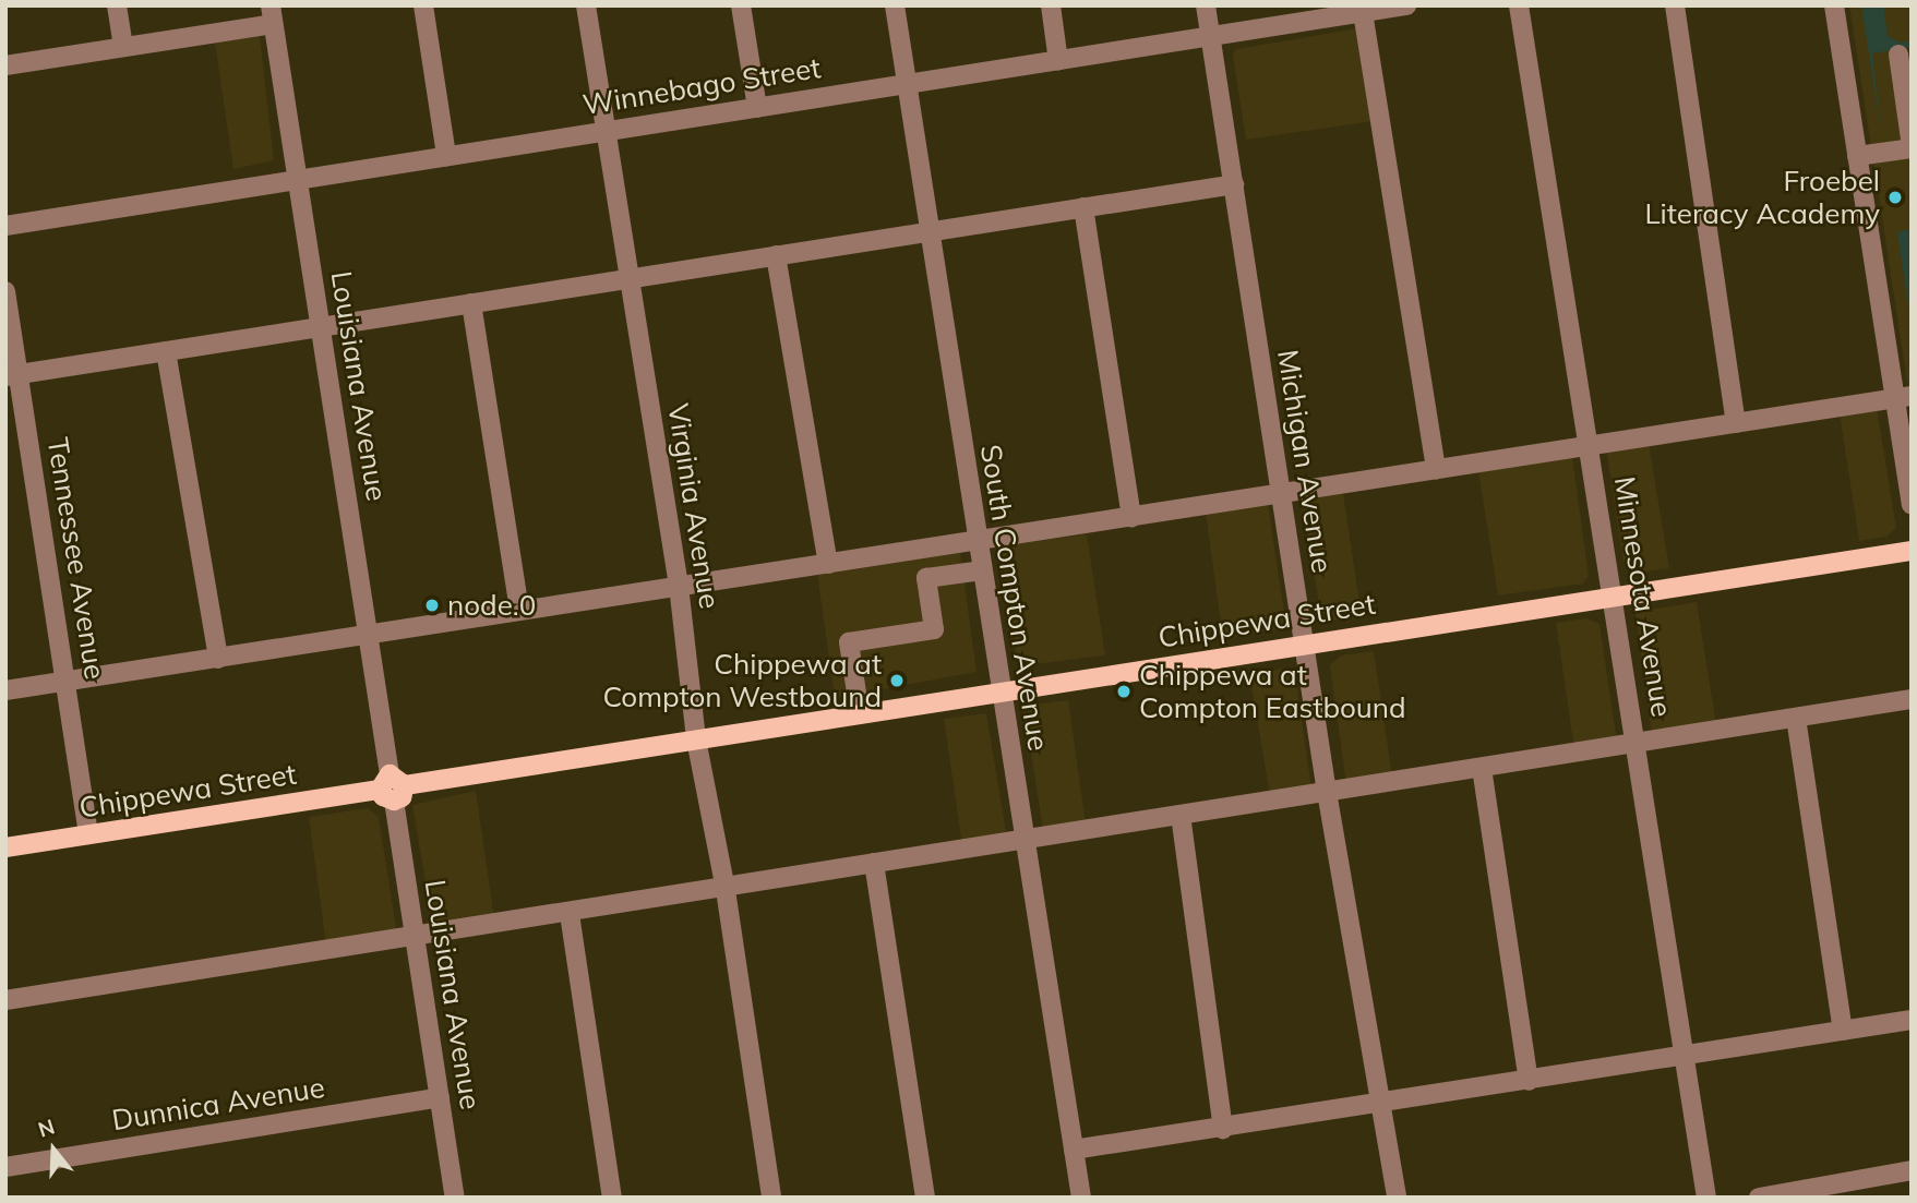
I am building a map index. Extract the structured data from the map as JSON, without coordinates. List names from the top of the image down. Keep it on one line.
{"streets":{"main road":["Chippewa Street"],"street":["Winnebago Street","Louisiana Avenue","Michigan Avenue","Virginia Avenue","Tennessee Avenue","Minnesota Avenue","South Compton Avenue","Dunnica Avenue"]},"crossings":[["Winnebago Street","Louisiana Avenue"],["Winnebago Street","Michigan Avenue"],["Winnebago Street","Virginia Avenue"],["Winnebago Street","South Compton Avenue"],["Louisiana Avenue","Chippewa Street"],["Louisiana Avenue","Dunnica Avenue"],["Michigan Avenue","Chippewa Street"],["Virginia Avenue","Chippewa Street"],["Tennessee Avenue","Chippewa Street"],["Minnesota Avenue","Chippewa Street"],["South Compton Avenue","Chippewa Street"]],"places":["Froebel Literacy Academy","node.0","Chippewa at Compton Westbound","Chippewa at Compton Eastbound"],"north":"top"}
